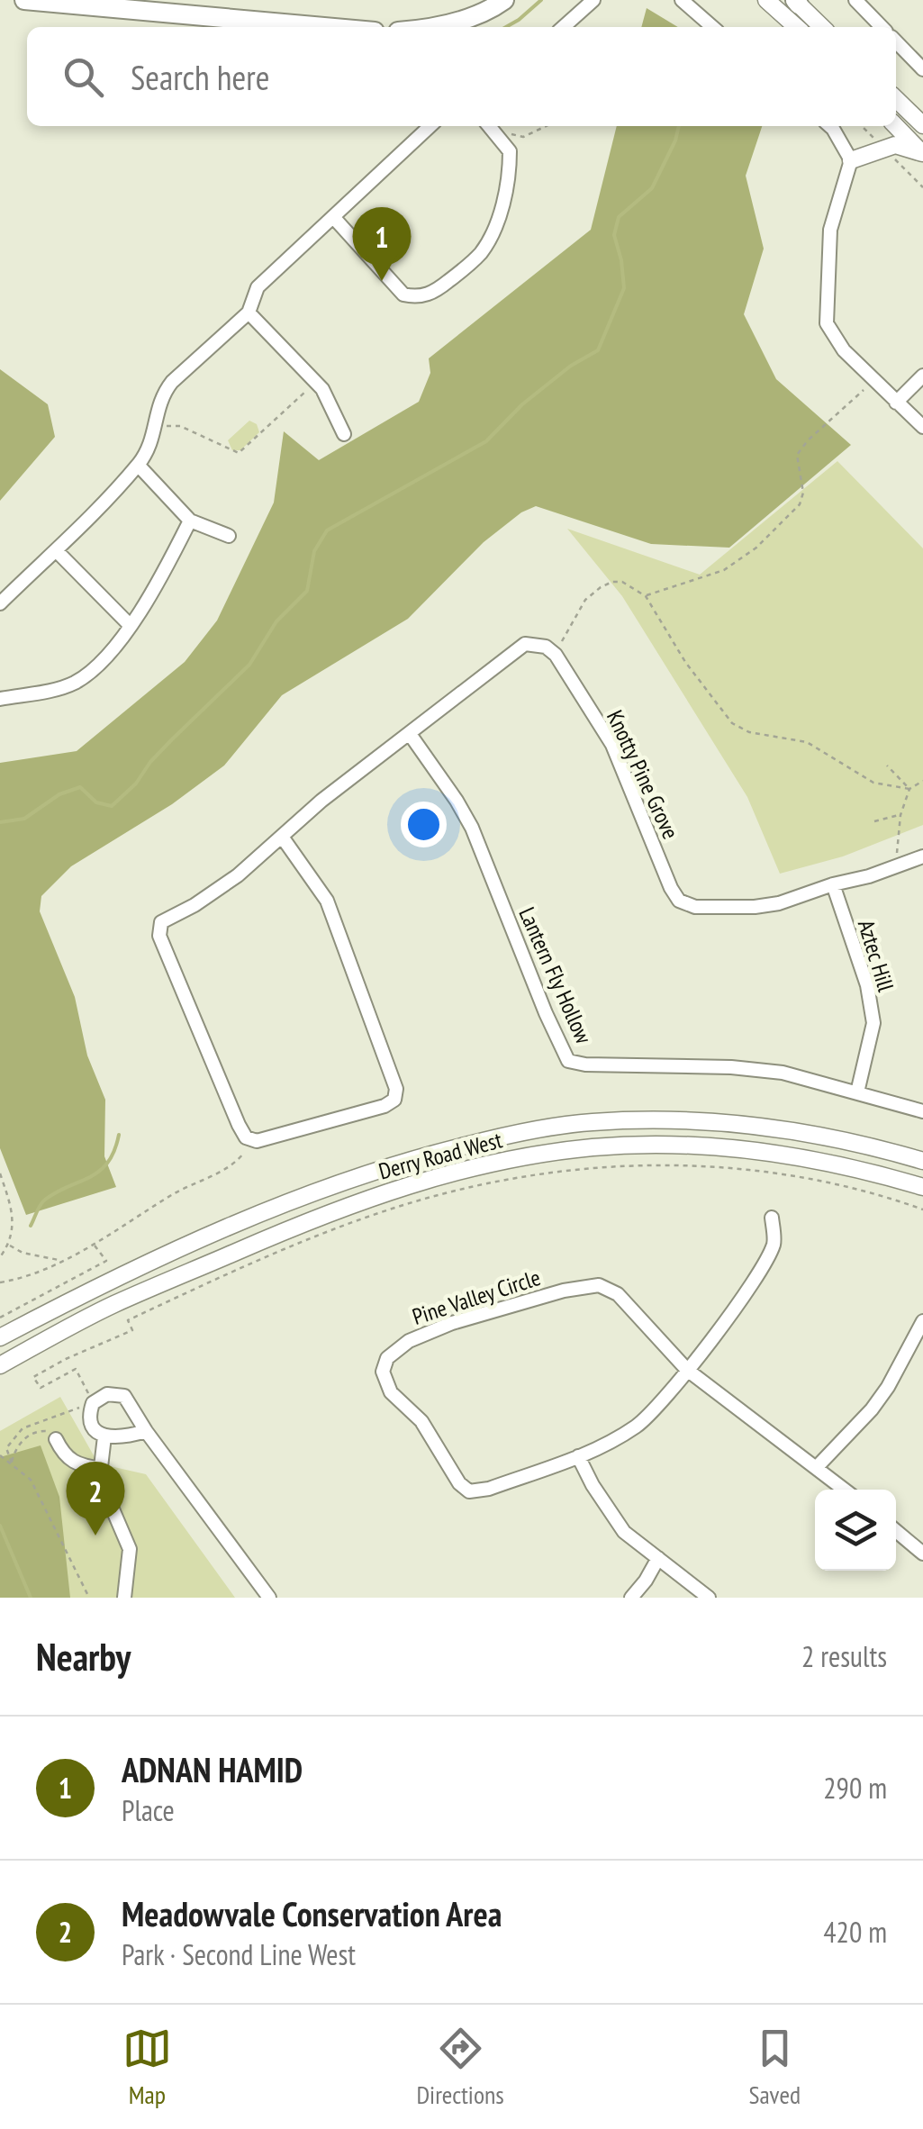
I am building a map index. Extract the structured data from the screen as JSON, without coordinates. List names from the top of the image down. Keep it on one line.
{"streets":{"main road":["Derry Road West"],"street":["Knotty Pine Grove","Aztec Hill","Lantern Fly Hollow","Pine Valley Circle"]},"crossings":[["Knotty Pine Grove","Aztec Hill"],["Aztec Hill","Lantern Fly Hollow"]],"page":{"search":"Search here","pins":["1","2"],"heading":["Nearby","2 results"],"list":[{"mark":"1","name":"ADNAN HAMID","note":"Place","value":"290 m"},{"mark":"2","name":"Meadowvale Conservation Area","note":"Park · Second Line West","value":"420 m"}],"nav":["Map","Directions","Saved"]}}
